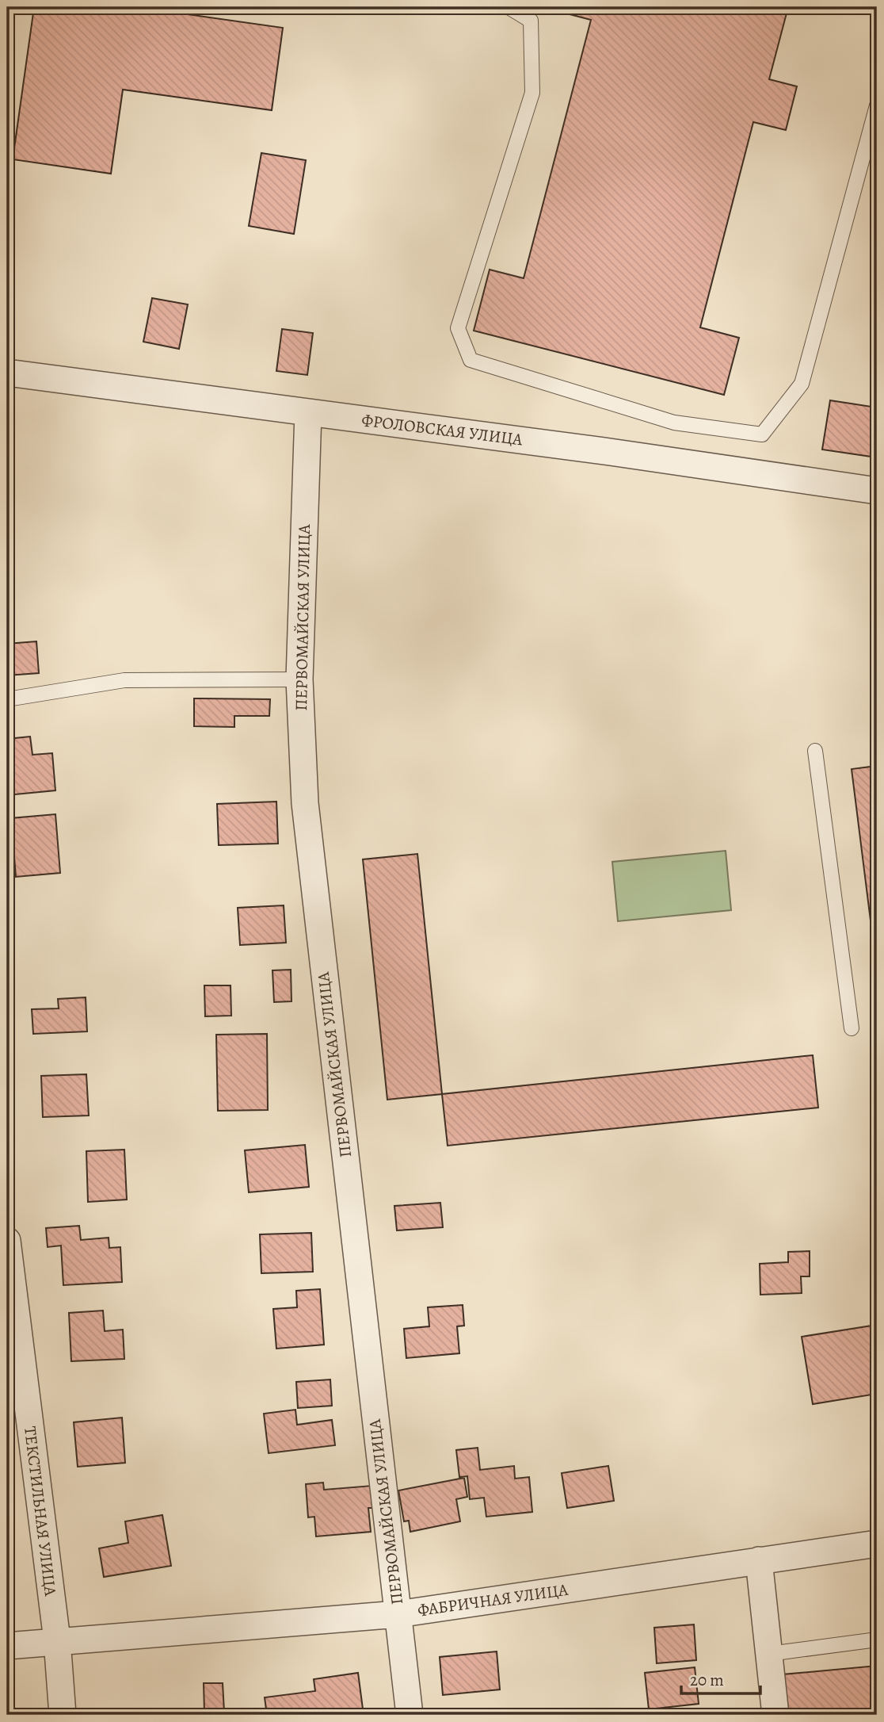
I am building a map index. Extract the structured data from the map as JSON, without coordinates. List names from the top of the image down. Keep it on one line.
{"streets":{"street":["ФРОЛОВСКАЯ УЛИЦА","ПЕРВОМАЙСКАЯ УЛИЦА","ТЕКСТИЛЬНАЯ УЛИЦА","ФАБРИЧНАЯ УЛИЦА"]},"crossings":[["ФРОЛОВСКАЯ УЛИЦА","ПЕРВОМАЙСКАЯ УЛИЦА"],["ПЕРВОМАЙСКАЯ УЛИЦА","ФАБРИЧНАЯ УЛИЦА"],["ТЕКСТИЛЬНАЯ УЛИЦА","ФАБРИЧНАЯ УЛИЦА"]],"scale_bar":"20 m"}
